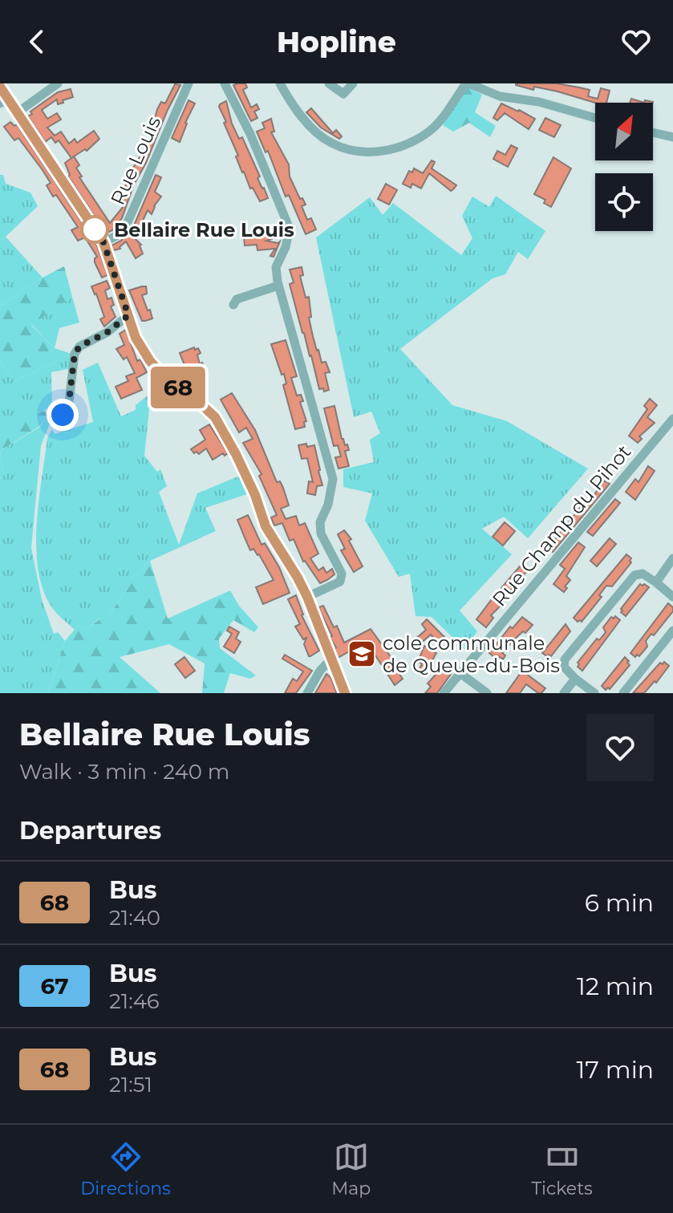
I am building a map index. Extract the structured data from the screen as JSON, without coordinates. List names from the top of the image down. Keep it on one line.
{"streets":{"street":["Rue Louis","Rue Champ du Pihot"]},"places":{"other":["Bellaire Rue Louis"],"school or university":["cole communale de Queue-du-Bois"]},"lines":["bus line 68"],"north":"top right","page":{"header":"Hopline","on_map":"68","heading":[["Bellaire Rue Louis","Walk · 3 min · 240 m"],"Departures"],"list":[{"mark":"68","name":"Bus","note":"21:40","value":"6 min"},{"mark":"67","name":"Bus","note":"21:46","value":"12 min"},{"mark":"68","name":"Bus","note":"21:51","value":"17 min"}],"tabs":["Directions","Map","Tickets"]}}
